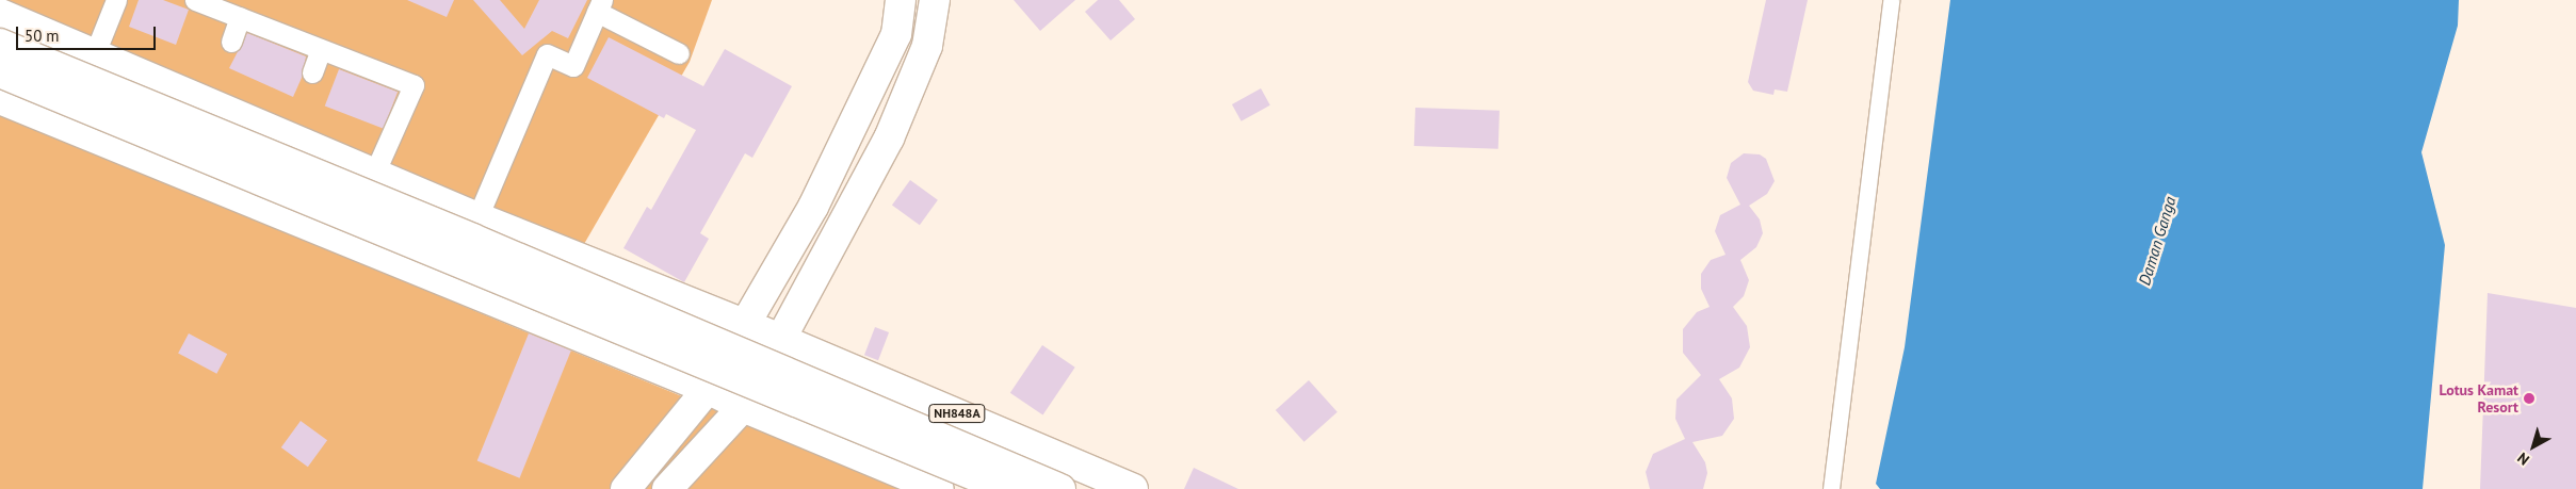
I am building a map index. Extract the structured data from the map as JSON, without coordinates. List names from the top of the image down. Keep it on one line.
{"streets":{"main road":["NH848A"]},"water":["Daman Ganga"],"places":["Lotus Kamat Resort"],"scale_bar":"50 m","north":"bottom left"}
